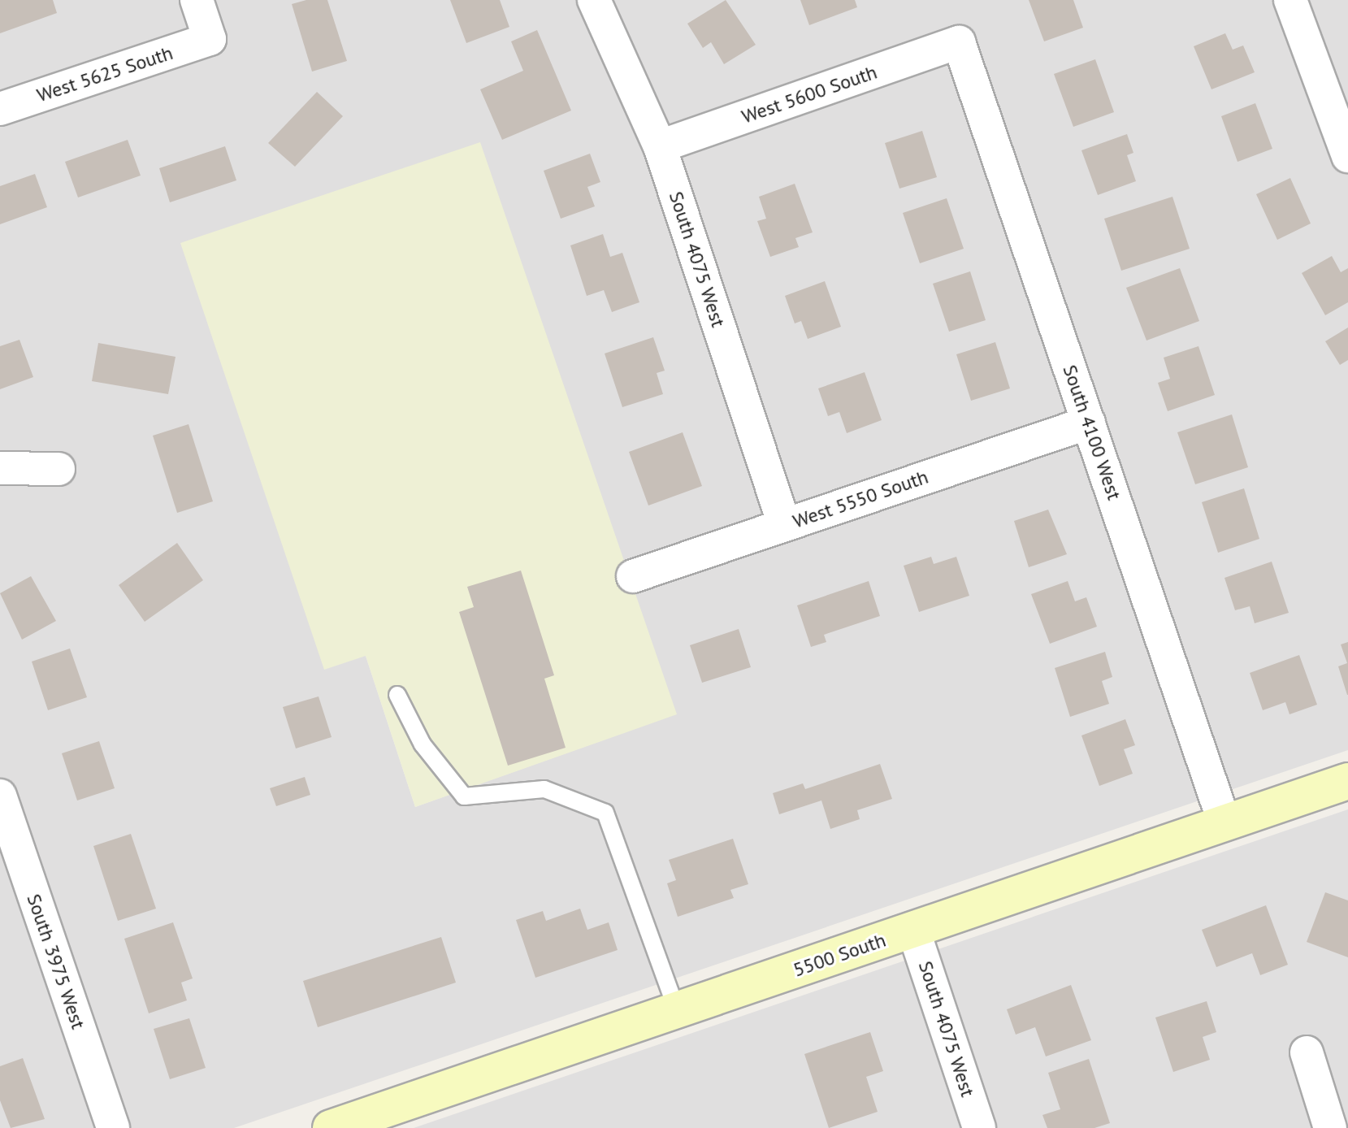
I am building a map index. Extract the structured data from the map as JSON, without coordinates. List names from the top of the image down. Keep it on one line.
{"streets":{"main road":["5500 South"],"street":["West 5625 South","West 5600 South","South 4075 West","South 4100 West","West 5550 South","South 3975 West"]},"crossings":[["West 5600 South","South 4075 West"],["West 5600 South","South 4100 West"],["South 4075 West","West 5550 South"],["South 4075 West","5500 South"],["South 4100 West","West 5550 South"],["South 4100 West","5500 South"]]}
